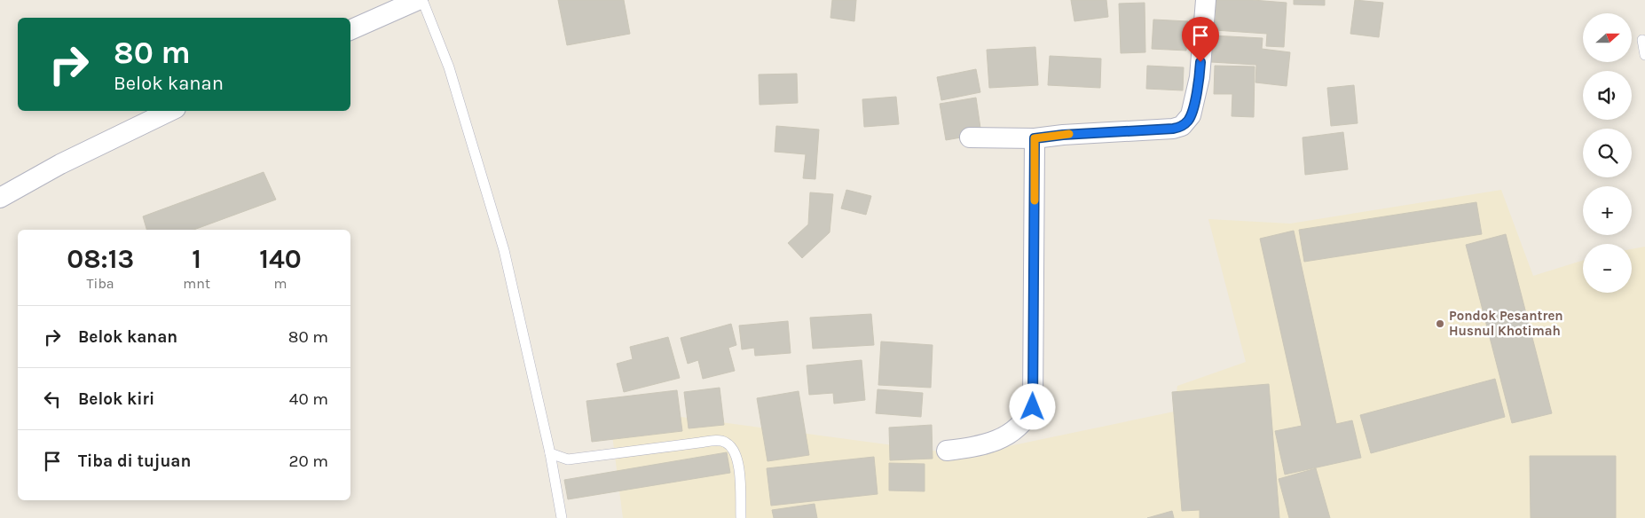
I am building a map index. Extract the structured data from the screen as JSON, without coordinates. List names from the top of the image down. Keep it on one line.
{"places":["Pondok Pesantren Husnul Khotimah"],"north":"right","page":{"map_buttons":["+","−"],"turn":["80 m","Belok kanan"],"eta":["08:13","Tiba","1","mnt","140","m"],"list":[{"name":"Belok kanan","value":"80 m"},{"name":"Belok kiri","value":"40 m"},{"name":"Tiba di tujuan","value":"20 m"}]}}
